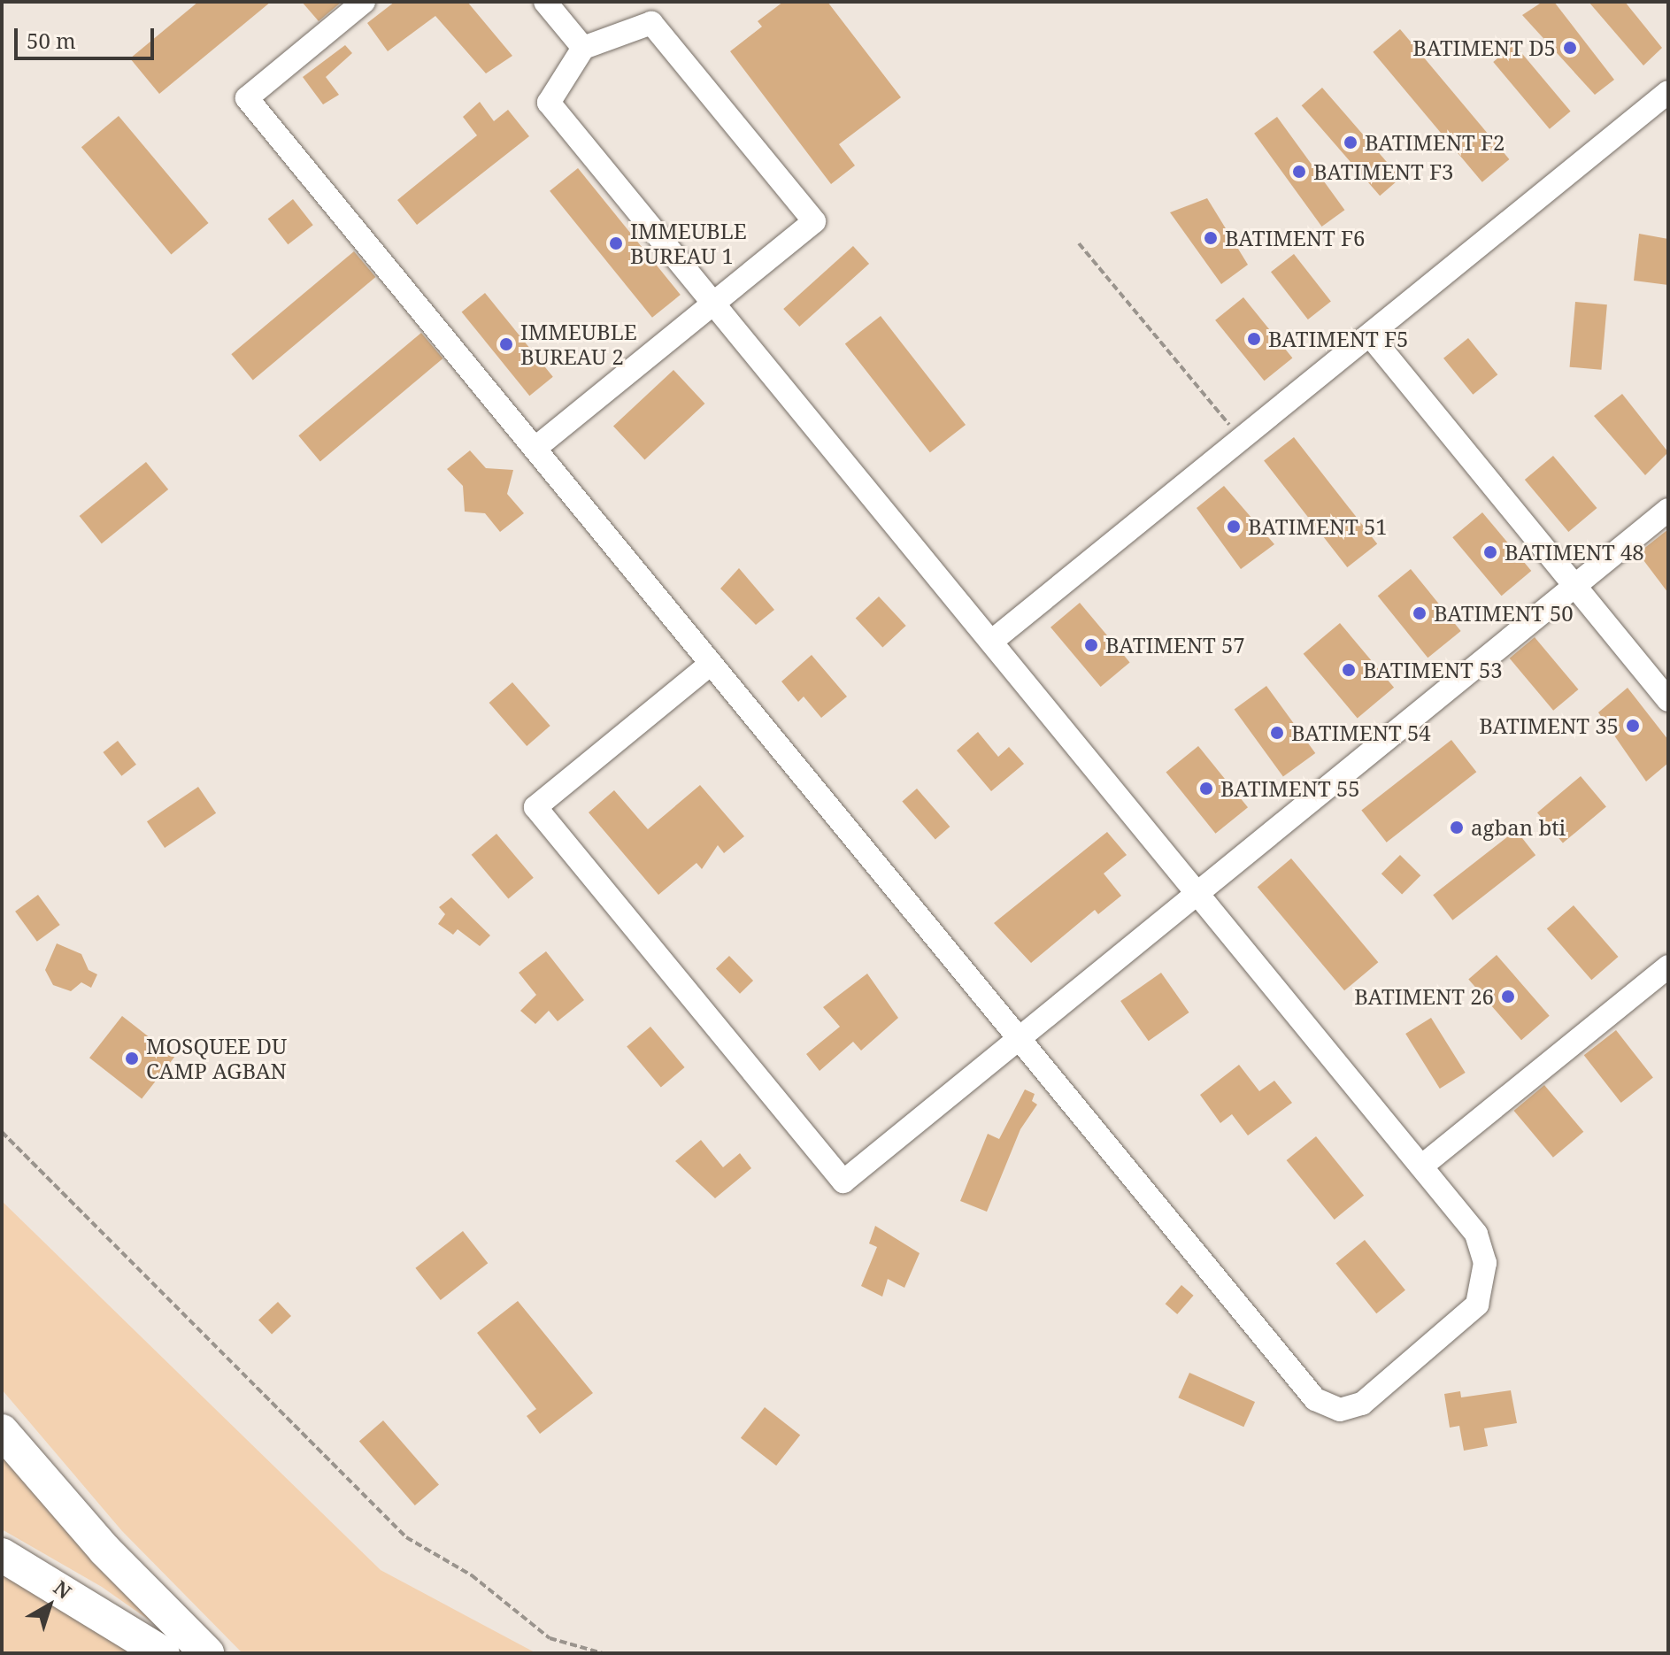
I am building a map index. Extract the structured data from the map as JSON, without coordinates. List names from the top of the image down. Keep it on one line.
{"places":["BATIMENT D5","BATIMENT F2","BATIMENT F3","BATIMENT F6","IMMEUBLE BUREAU 1","BATIMENT F5","IMMEUBLE BUREAU 2","BATIMENT 51","BATIMENT 48","BATIMENT 50","BATIMENT 57","BATIMENT 53","BATIMENT 35","BATIMENT 54","BATIMENT 55","agban bti","BATIMENT 26","MOSQUEE DU CAMP AGBAN"],"scale_bar":"50 m","north":"top right"}
